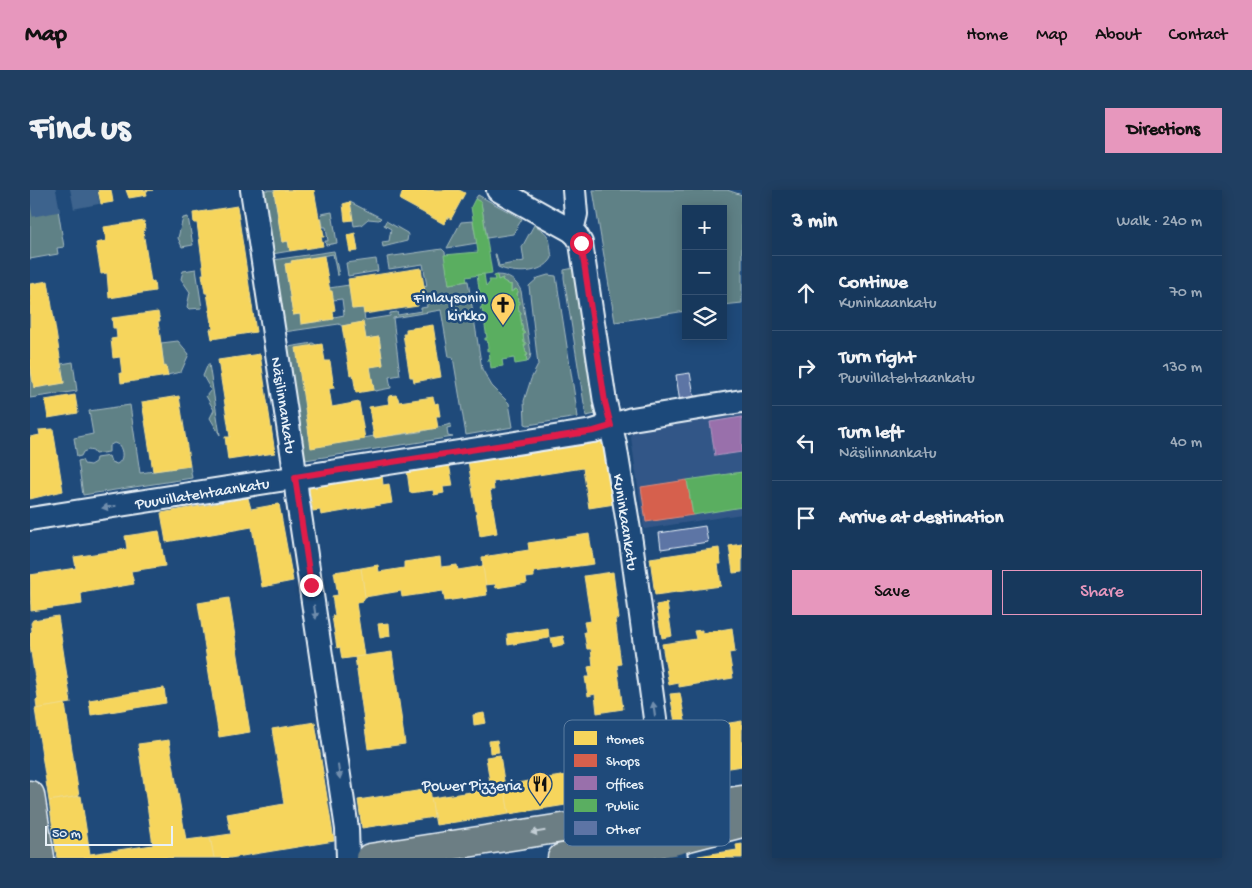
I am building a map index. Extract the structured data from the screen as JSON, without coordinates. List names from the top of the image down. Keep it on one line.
{"streets":{"street":["Näsilinnankatu","Puuvillatehtaankatu","Kuninkaankatu"]},"crossings":[["Näsilinnankatu","Puuvillatehtaankatu"],["Puuvillatehtaankatu","Kuninkaankatu"]],"one_way":["Näsilinnankatu","Puuvillatehtaankatu","Kuninkaankatu"],"places":{"church":["Finlaysonin kirkko"],"restaurant":["Power Pizzeria"]},"legend":["Homes","Shops","Offices","Public","Other"],"scale_bar":"50 m","page":{"header":"Map","nav":["Home","Map","About","Contact"],"buttons":["Directions",["Save","Share"]],"title":"Find us","heading":["3 min","Walk · 240 m"],"map_buttons":["+","−"],"list":[["Continue","Kuninkaankatu","70 m"],["Turn right","Puuvillatehtaankatu","130 m"],["Turn left","Näsilinnankatu","40 m"],"Arrive at destination"],"scale":"50 m"}}
